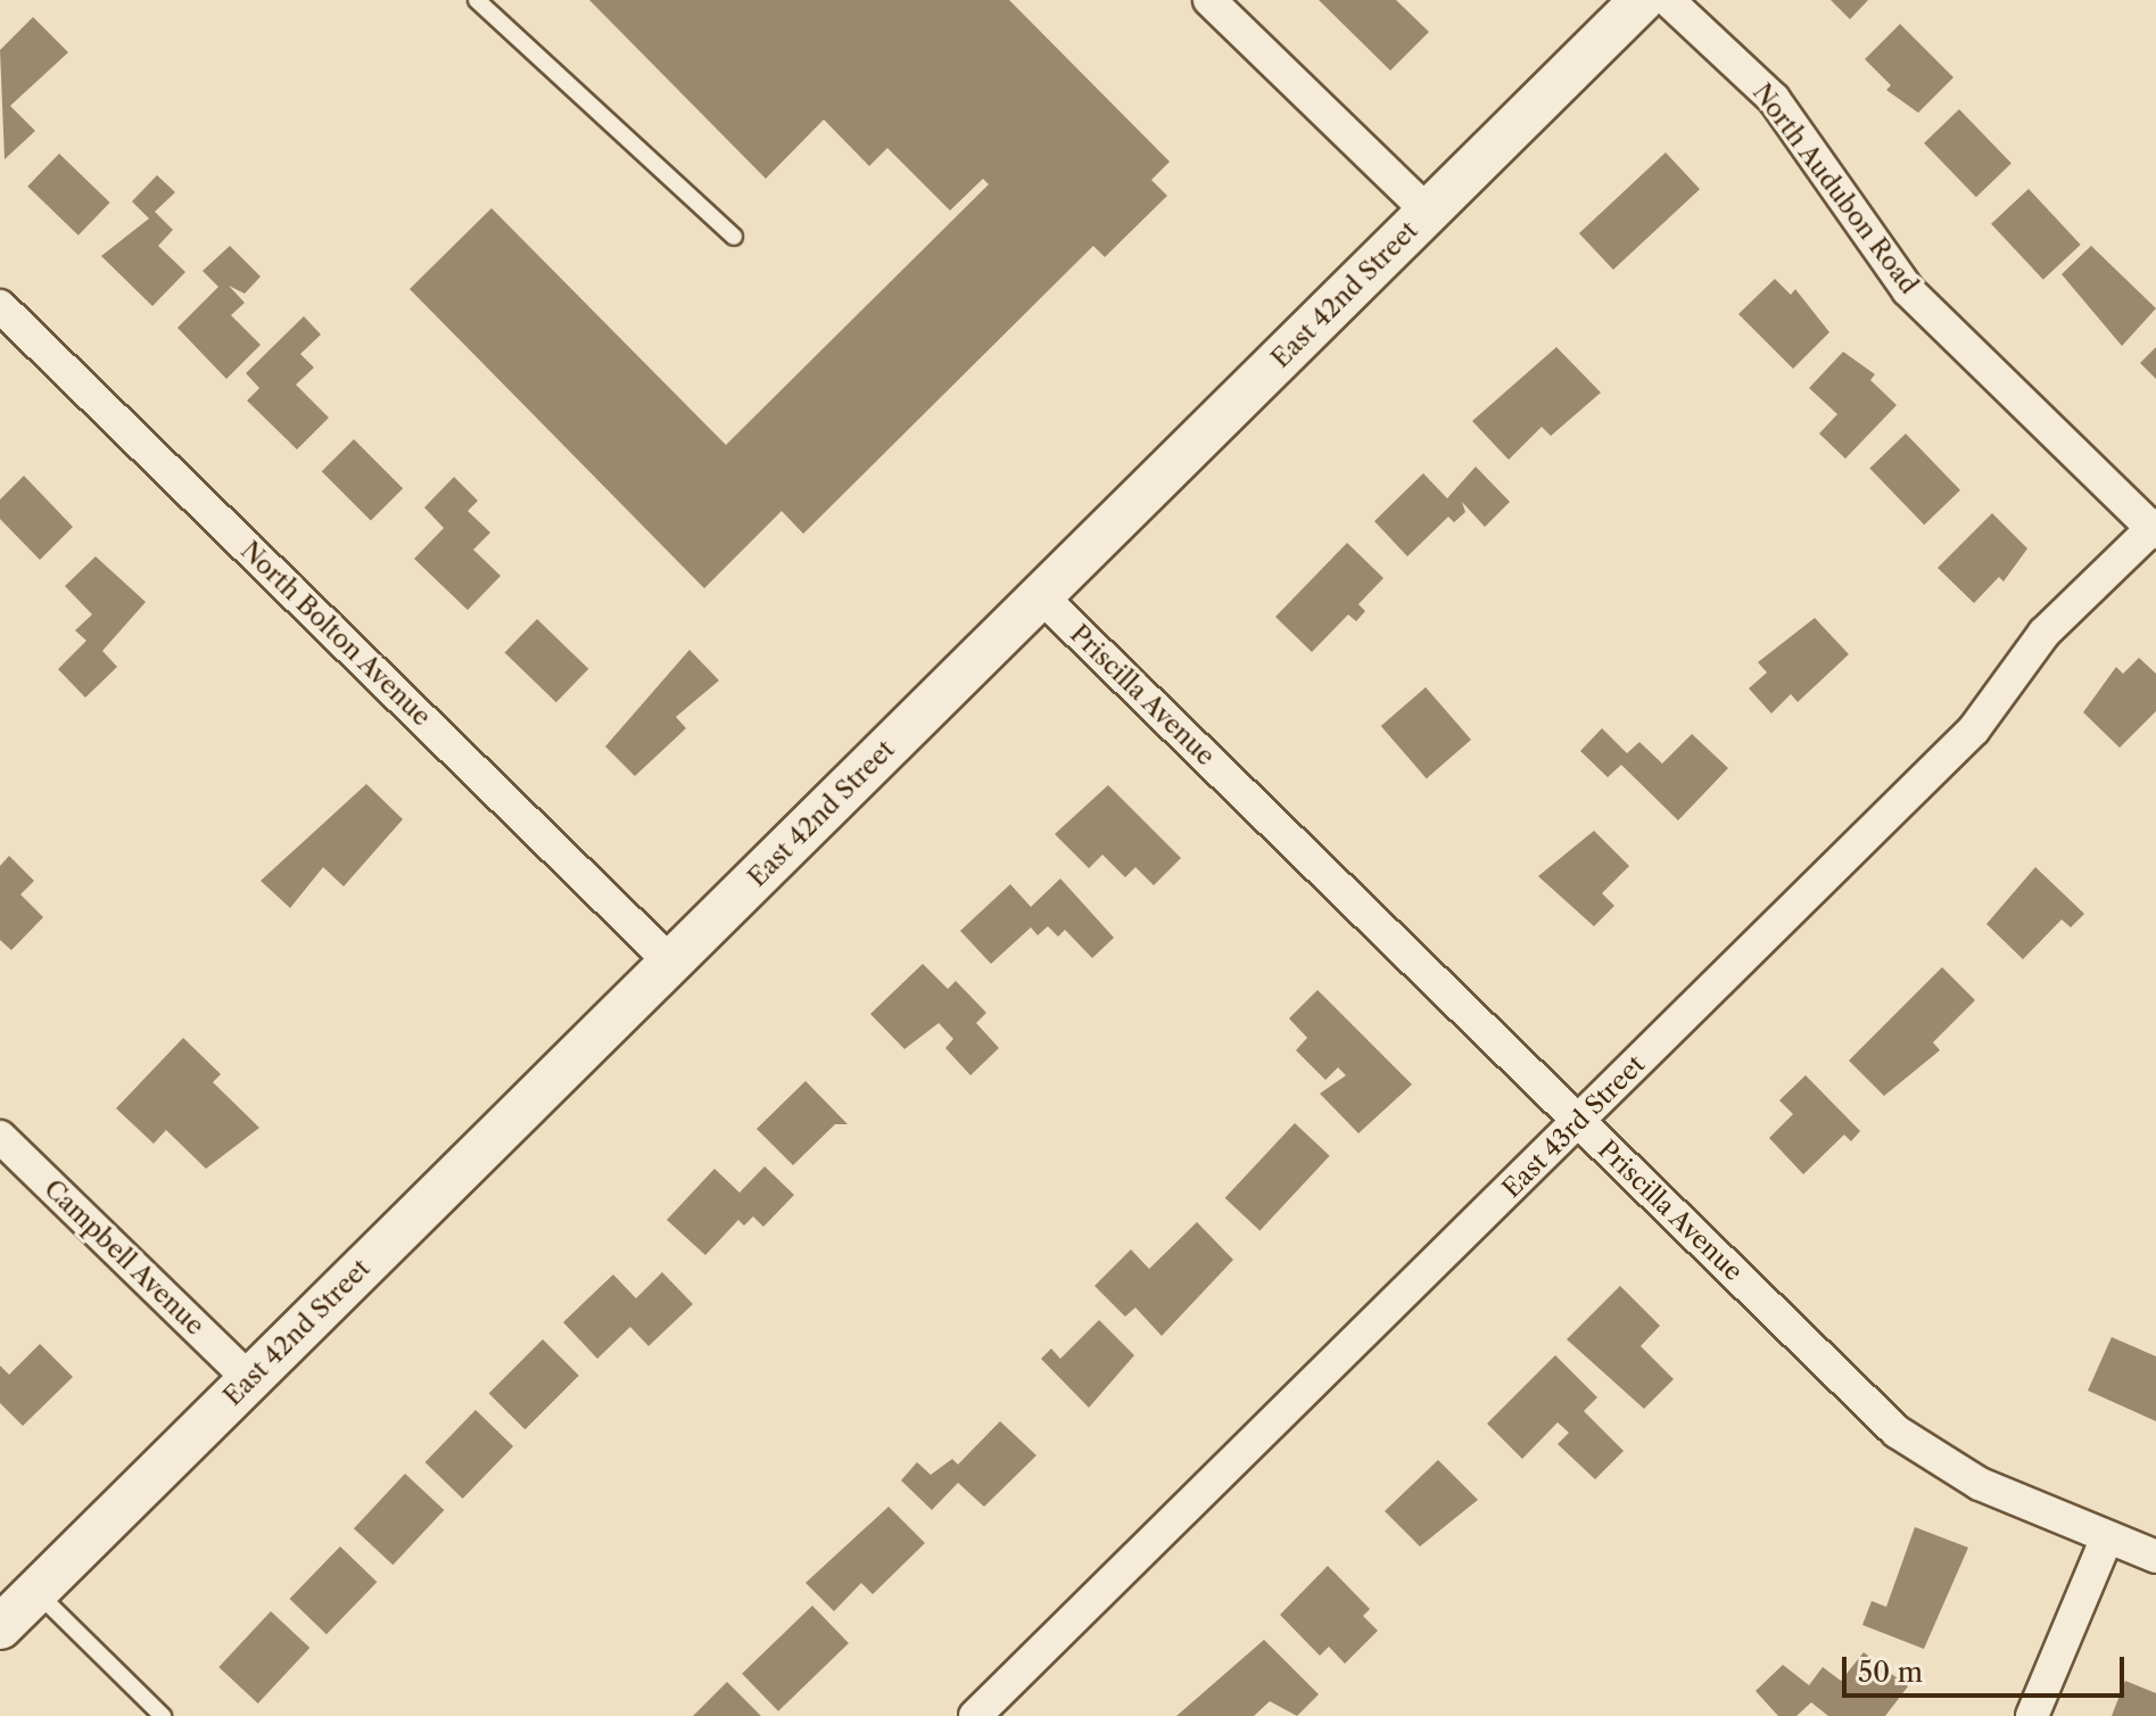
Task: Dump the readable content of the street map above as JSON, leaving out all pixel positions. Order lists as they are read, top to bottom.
{
  "streets": {
    "street": [
      "North Audubon Road",
      "East 42nd Street",
      "North Bolton Avenue",
      "Priscilla Avenue",
      "East 43rd Street",
      "Campbell Avenue"
    ]
  },
  "crossings": [
    ["North Audubon Road", "East 43rd Street"],
    ["East 42nd Street", "North Bolton Avenue"],
    ["East 42nd Street", "Priscilla Avenue"],
    ["East 42nd Street", "Campbell Avenue"],
    ["Priscilla Avenue", "East 43rd Street"]
  ],
  "scale_bar": "50 m"
}
